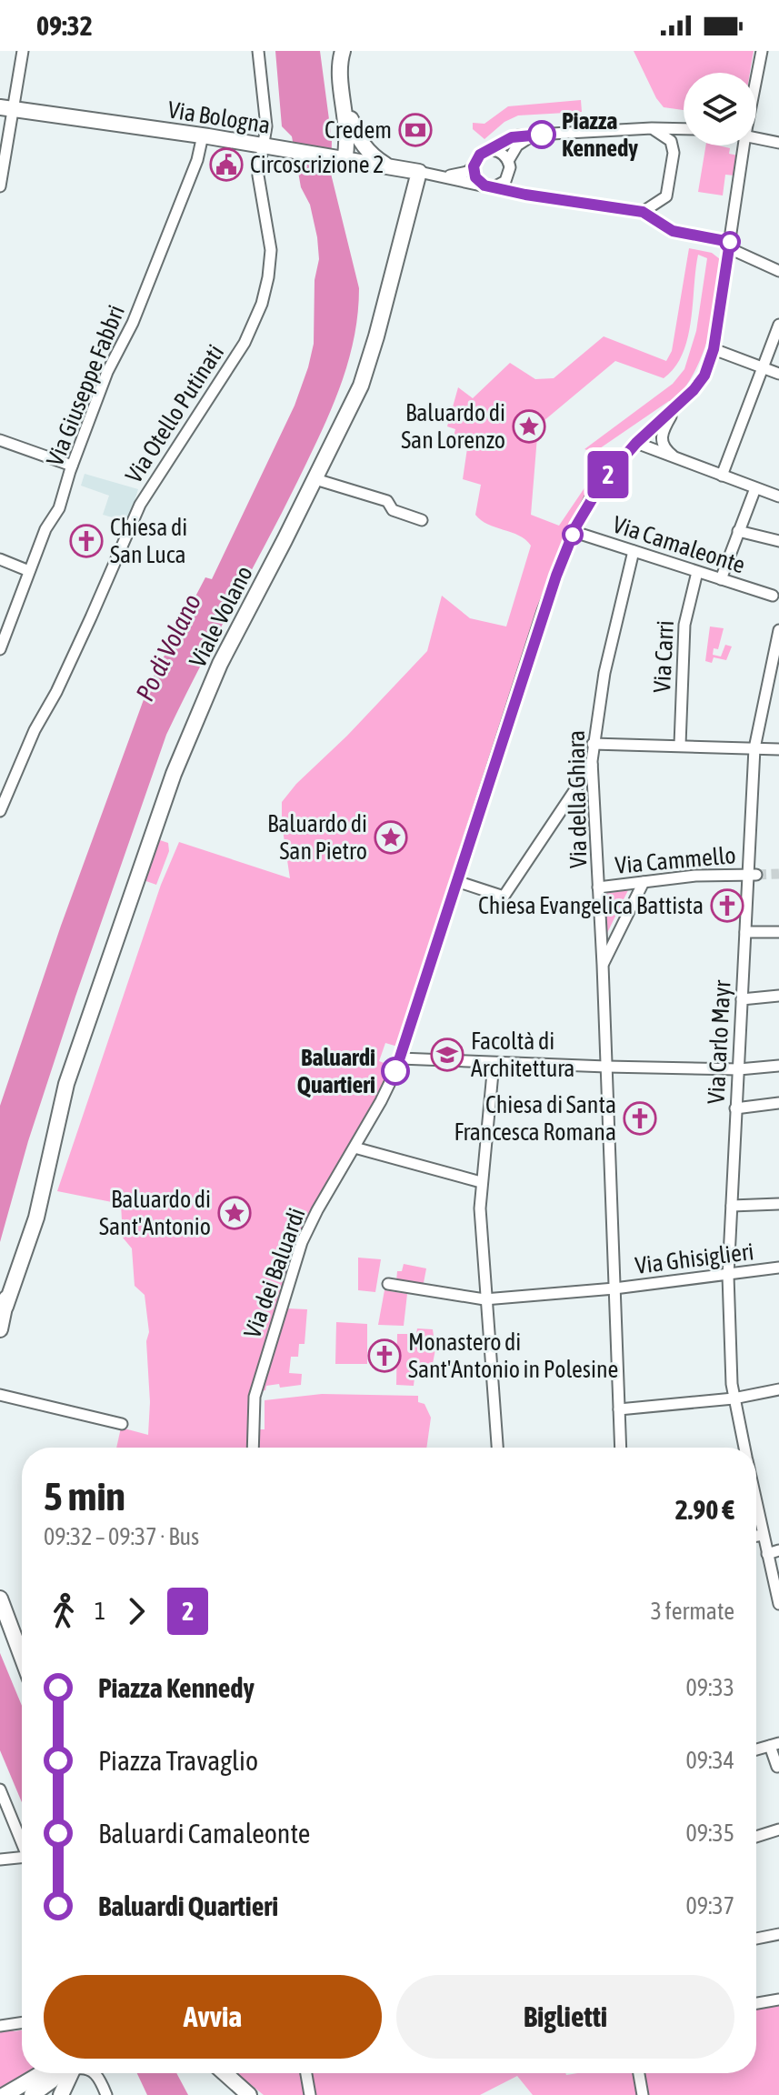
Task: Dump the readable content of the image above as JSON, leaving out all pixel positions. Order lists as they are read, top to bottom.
{
  "streets": {
    "main road": ["Via Bologna", "Viale Volano"],
    "street": [
      "Via Giuseppe Fabbri",
      "Via Otello Putinati",
      "Via Camaleonte",
      "Via Carri",
      "Via della Ghiara",
      "Via Cammello",
      "Via Carlo Mayr",
      "Via Ghisiglieri",
      "Via dei Baluardi"
    ]
  },
  "crossings": [
    ["Via Bologna", "Via Giuseppe Fabbri"],
    ["Via Bologna", "Via Otello Putinati"],
    ["Via Bologna", "Viale Volano"],
    ["Via Bologna", "Via dei Baluardi"],
    ["Via Camaleonte", "Via Carri"],
    ["Via Camaleonte", "Via della Ghiara"],
    ["Via Camaleonte", "Via dei Baluardi"],
    ["Via della Ghiara", "Via Cammello"],
    ["Via della Ghiara", "Via Ghisiglieri"],
    ["Via Cammello", "Via Carlo Mayr"],
    ["Via Carlo Mayr", "Via Ghisiglieri"]
  ],
  "water": ["Po di Volano"],
  "places": {
    "bank": ["Credem"],
    "other": ["Piazza Kennedy", "Baluardi Quartieri"],
    "public building": ["Circoscrizione 2"],
    "place": ["Baluardo di San Lorenzo", "Baluardo di San Pietro", "Baluardo di Sant'Antonio"],
    "church": [
      "Chiesa di San Luca",
      "Chiesa Evangelica Battista",
      "Chiesa di Santa Francesca Romana",
      "Monastero di Sant'Antonio in Polesine"
    ],
    "school or university": ["Facoltà di Architettura"]
  },
  "lines": ["bus line 2"],
  "page": {
    "status": "09:32",
    "on_map": "2",
    "heading": ["5 min", "09:32 – 09:37 · Bus", "2.90 €"],
    "legs": ["1", "2", "3 fermate"],
    "list": [
      {
        "name": "Piazza Kennedy",
        "value": "09:33"
      },
      {
        "name": "Piazza Travaglio",
        "value": "09:34"
      },
      {
        "name": "Baluardi Camaleonte",
        "value": "09:35"
      },
      {
        "name": "Baluardi Quartieri",
        "value": "09:37"
      }
    ],
    "buttons": ["Avvia", "Biglietti"]
  }
}
